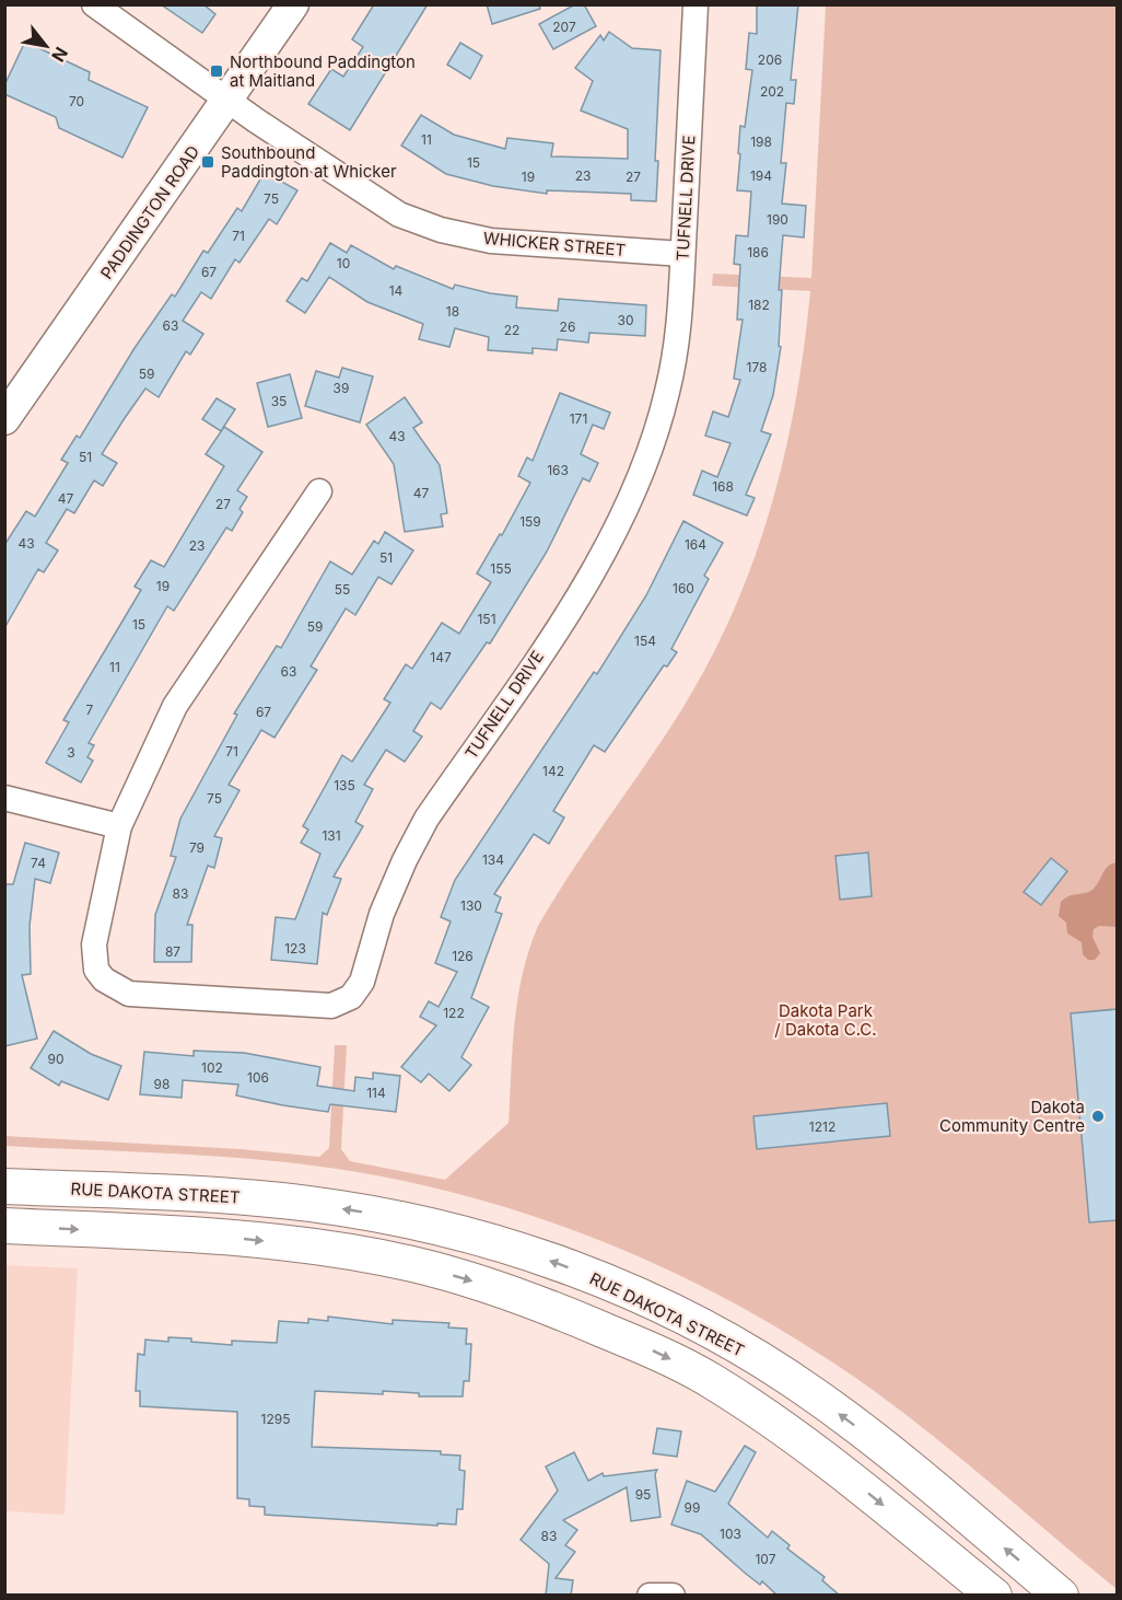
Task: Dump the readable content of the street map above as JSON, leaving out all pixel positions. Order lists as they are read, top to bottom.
{
  "streets": {
    "main road": ["RUE DAKOTA STREET"],
    "street": ["TUFNELL DRIVE", "PADDINGTON ROAD", "WHICKER STREET"]
  },
  "crossings": [
    ["TUFNELL DRIVE", "WHICKER STREET"],
    ["PADDINGTON ROAD", "WHICKER STREET"]
  ],
  "parks": ["Dakota Park / Dakota C.C."],
  "places": {
    "transit": ["Northbound Paddington at Maitland", "Southbound Paddington at Whicker"],
    "other": ["Dakota Community Centre"]
  },
  "house_numbers": [
    "207",
    "206",
    "202",
    "70",
    "11",
    "198",
    "15",
    "23",
    "194",
    "19",
    "27",
    "75",
    "190",
    "71",
    "186",
    "10",
    "67",
    "14",
    "182",
    "18",
    "30",
    "63",
    "26",
    "22",
    "178",
    "59",
    "39",
    "35",
    "171",
    "43",
    "51",
    "163",
    "168",
    "47",
    "47",
    "27",
    "159",
    "43",
    "164",
    "23",
    "51",
    "155",
    "19",
    "160",
    "55",
    "151",
    "15",
    "59",
    "154",
    "147",
    "11",
    "63",
    "7",
    "67",
    "71",
    "3",
    "142",
    "135",
    "75",
    "131",
    "79",
    "134",
    "74",
    "83",
    "130",
    "123",
    "87",
    "126",
    "122",
    "90",
    "102",
    "106",
    "98",
    "114",
    "1212",
    "1295",
    "95",
    "99",
    "103",
    "83",
    "107"
  ],
  "north": "bottom right"
}
